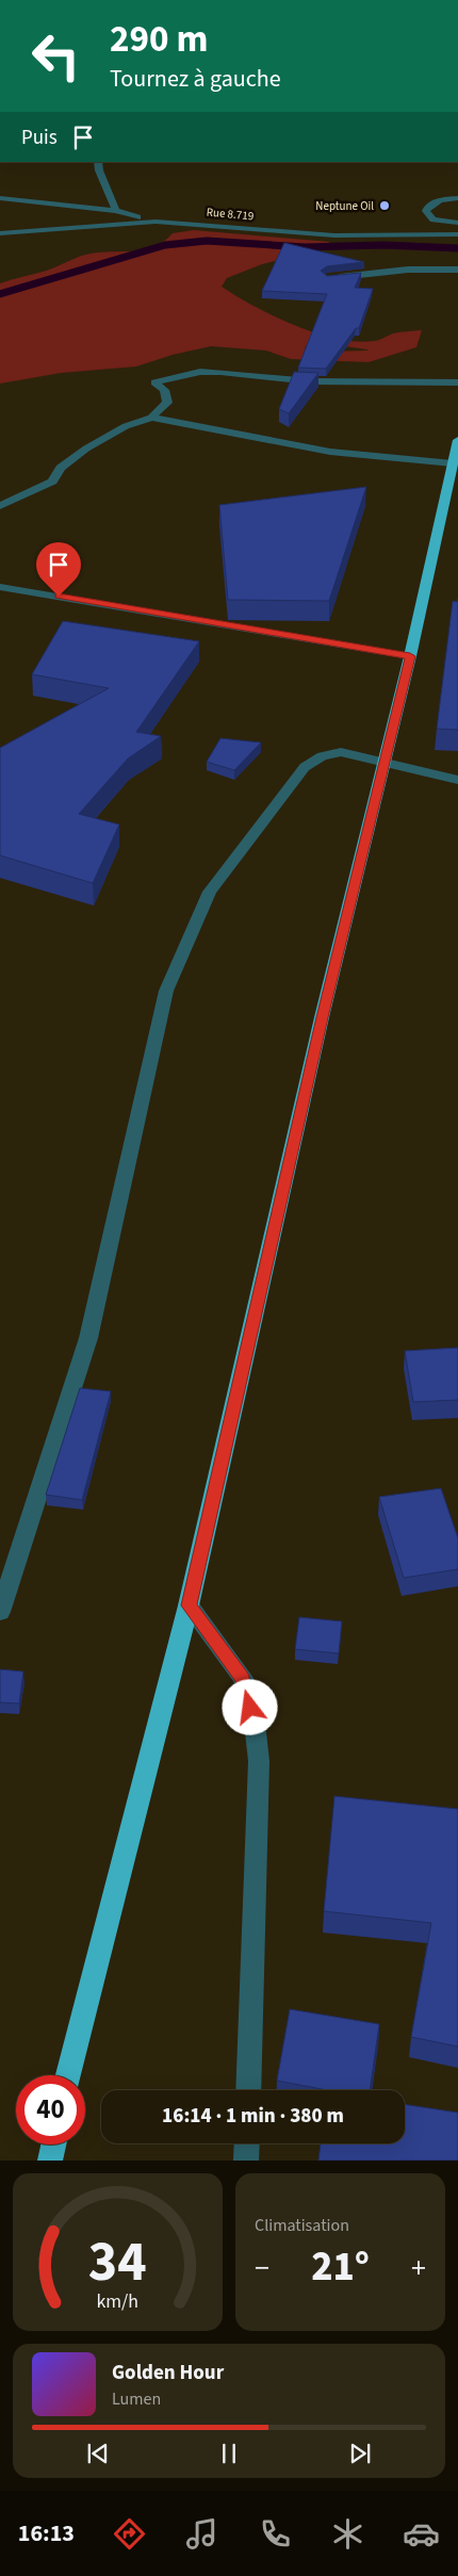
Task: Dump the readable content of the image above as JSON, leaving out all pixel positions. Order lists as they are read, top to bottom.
{
  "streets": {
    "street": ["Rue 8.719"]
  },
  "places": ["Neptune Oil"],
  "page": {
    "turn": ["290 m", "Tournez à gauche"],
    "then": "Puis",
    "limit": "40",
    "trip": "16:14 · 1 min · 380 m",
    "tile": "Climatisation",
    "heat": ["−", "21°", "+"],
    "song": ["Golden Hour", "Lumen"],
    "tabs": "16:13",
    "gauge": ["34", "km/h"]
  }
}
